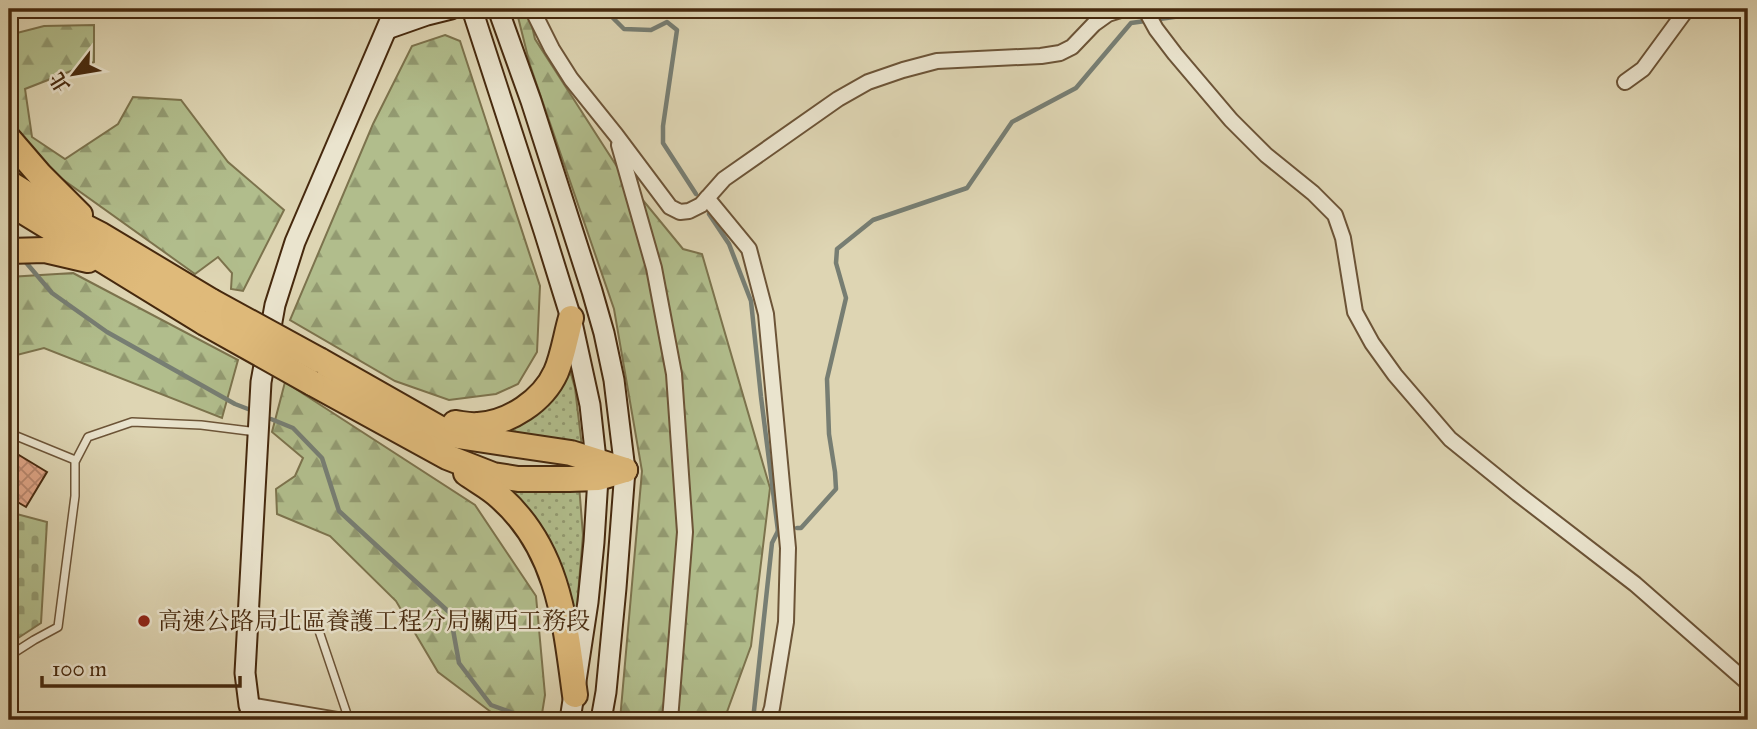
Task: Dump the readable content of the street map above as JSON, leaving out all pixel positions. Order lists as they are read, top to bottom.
{
  "places": ["高速公路局北區養護工程分局關西工務段"],
  "scale_bar": "100 m",
  "north": "bottom left"
}
